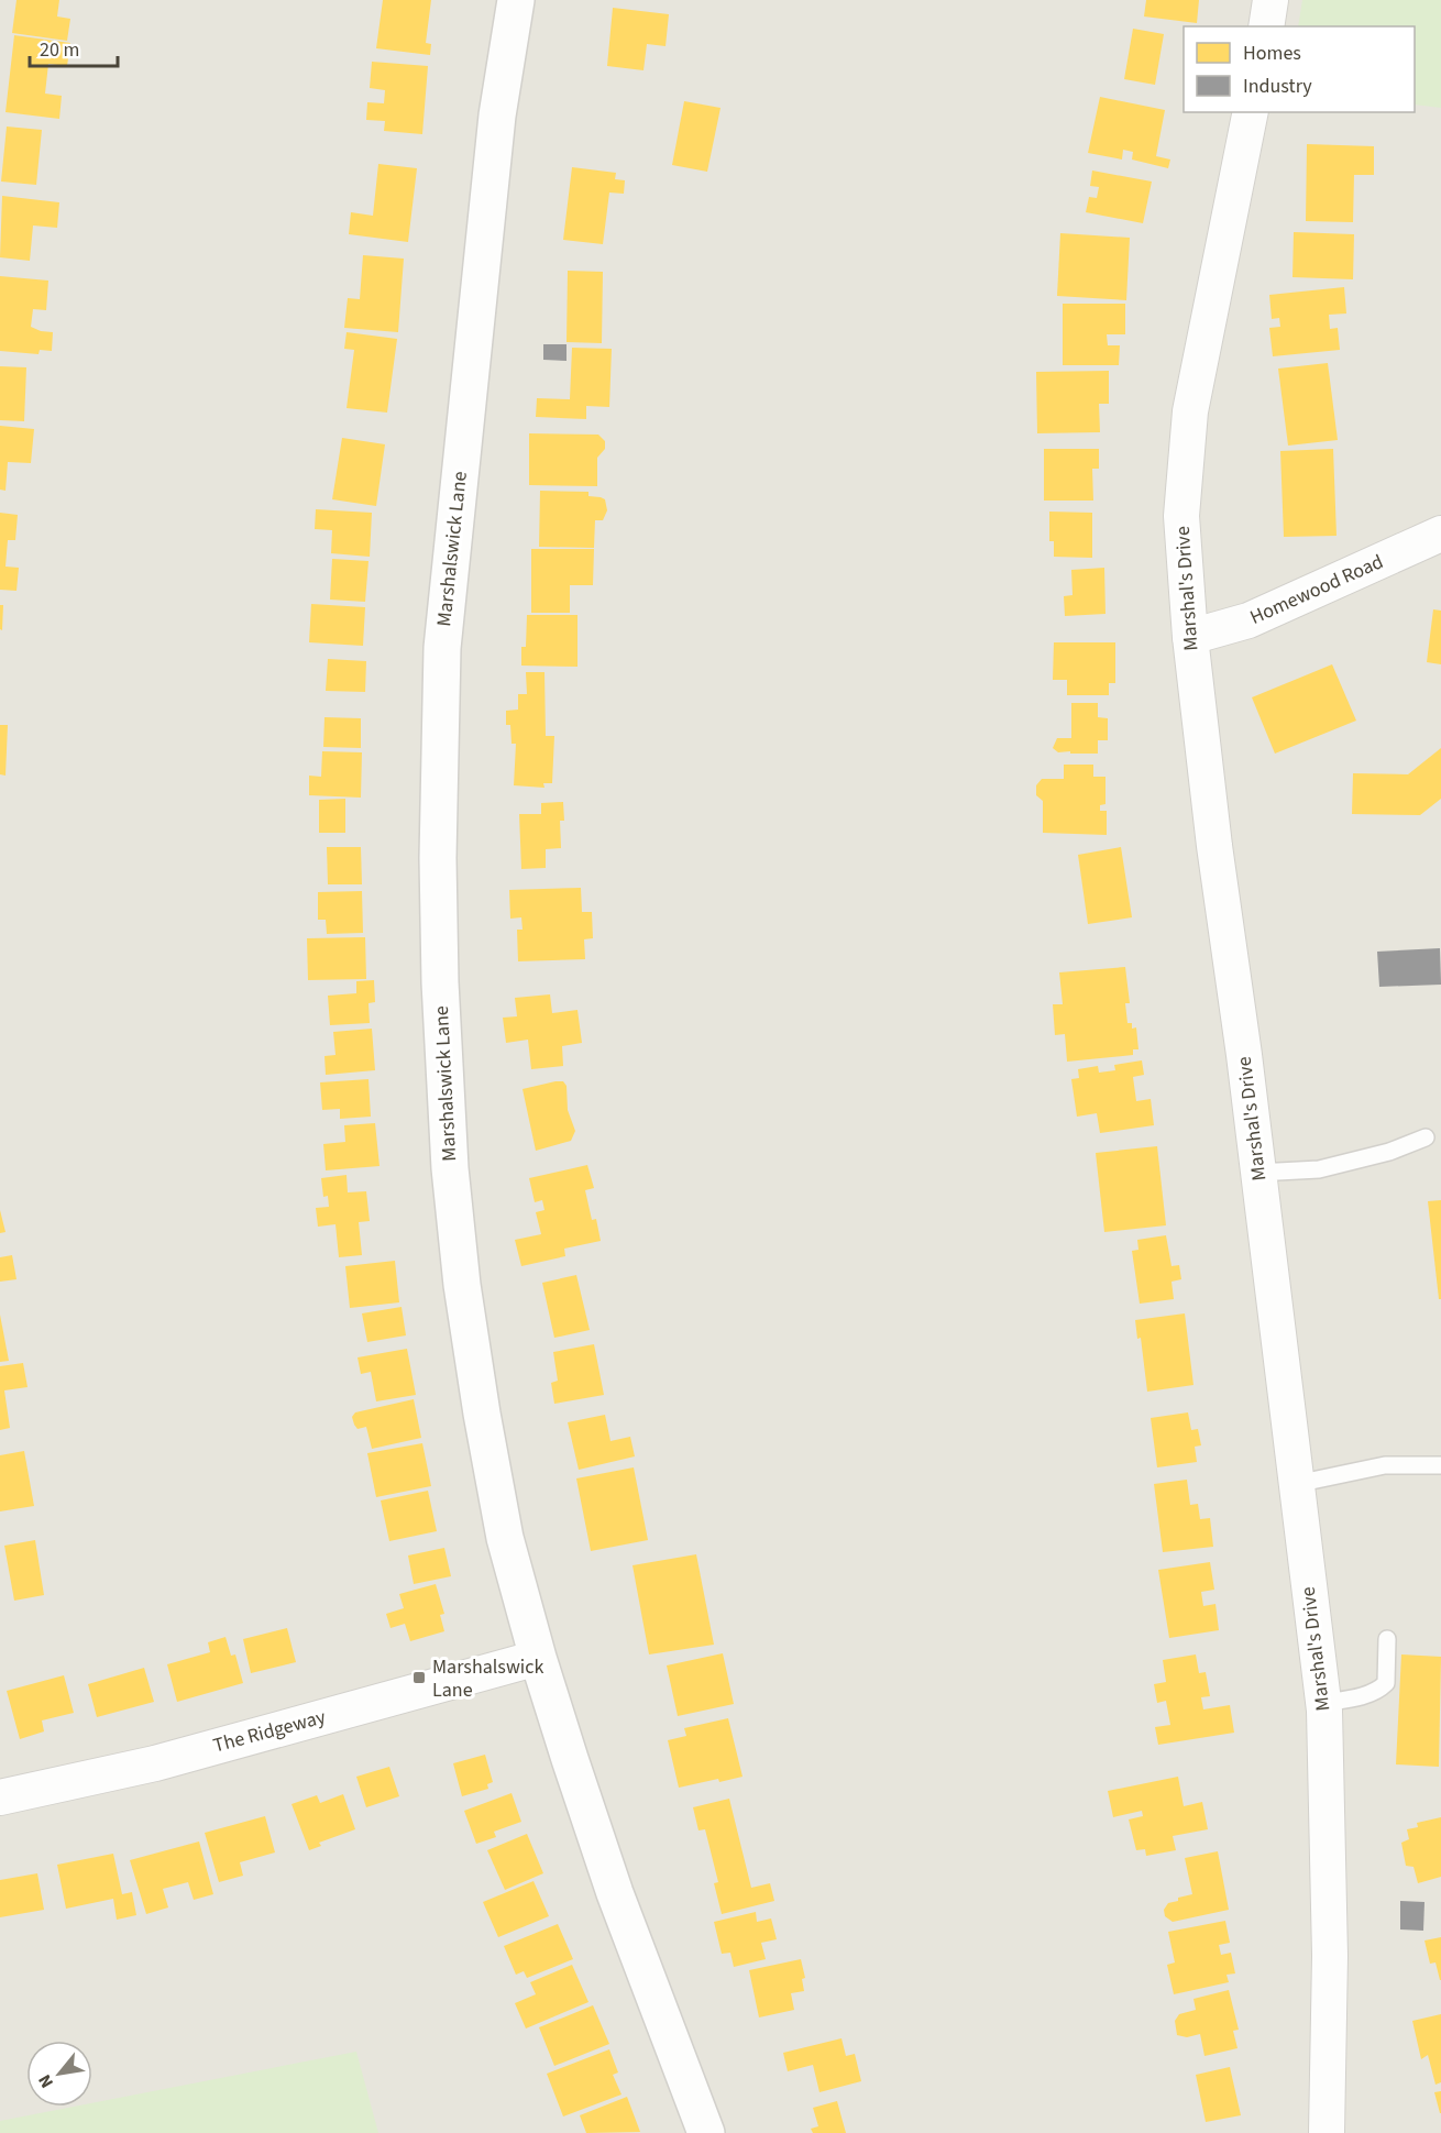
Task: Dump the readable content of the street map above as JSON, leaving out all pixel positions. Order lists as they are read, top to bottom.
{
  "streets": {
    "street": [
      "Marshalswick Lane",
      "Marshal's Drive",
      "Homewood Road",
      "The Ridgeway"
    ]
  },
  "crossings": [
    ["Marshalswick Lane", "The Ridgeway"],
    ["Marshal's Drive", "Homewood Road"]
  ],
  "places": {
    "transit": ["Marshalswick Lane"]
  },
  "legend": ["Homes", "Industry"],
  "scale_bar": "20 m",
  "north": "bottom left"
}
